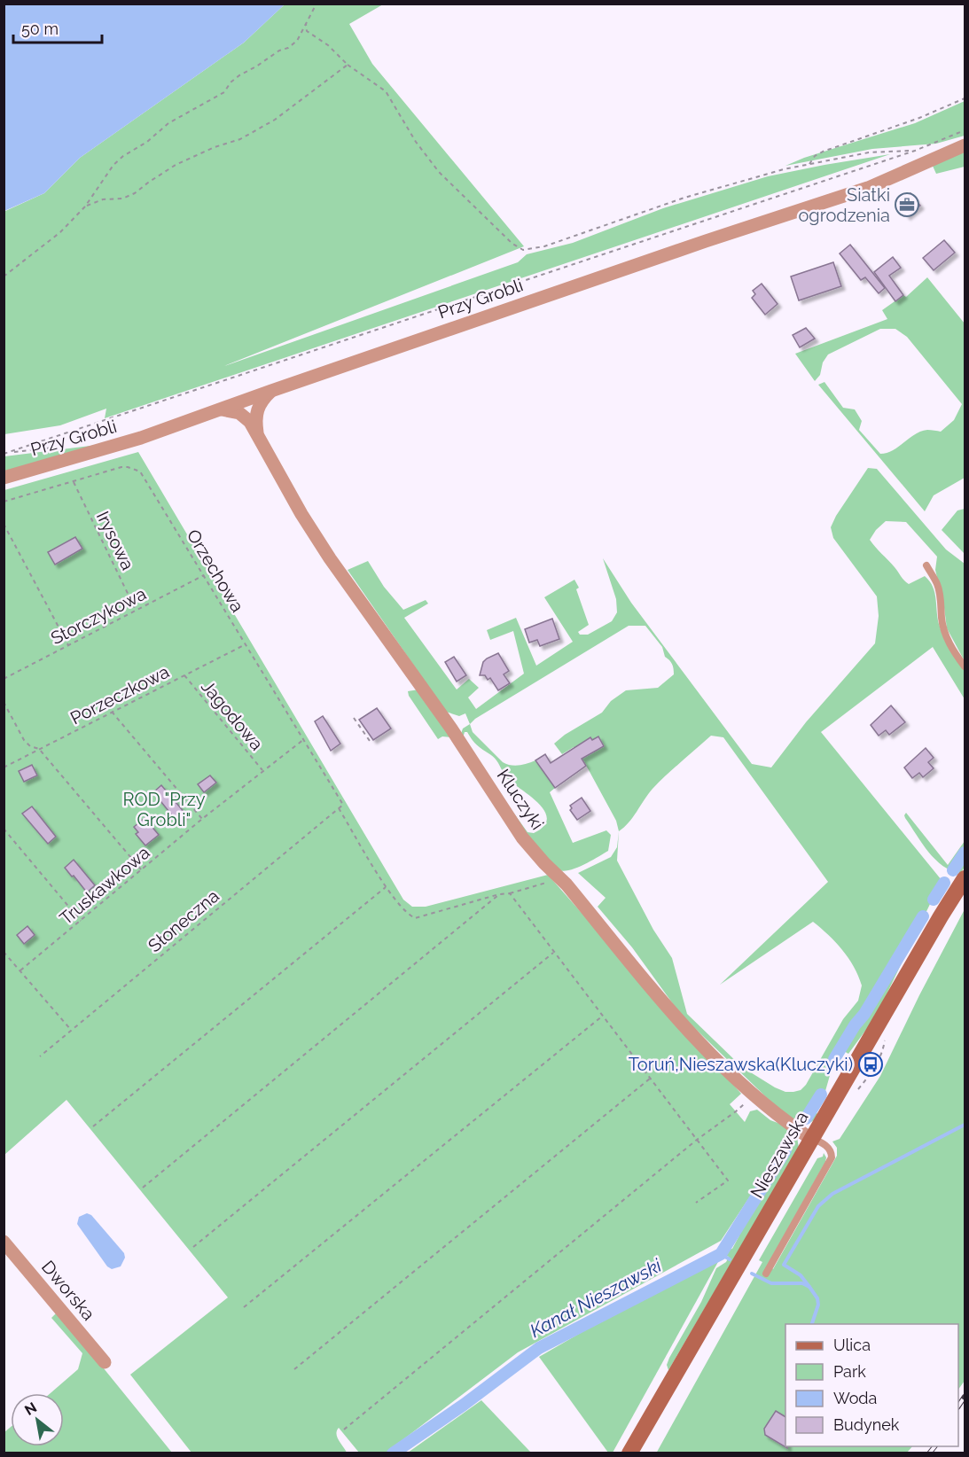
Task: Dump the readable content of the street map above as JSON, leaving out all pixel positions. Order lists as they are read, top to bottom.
{
  "streets": {
    "main road": ["Nieszawska"],
    "street": ["Przy Grobli", "Kluczyki", "Dworska"],
    "path": [
      "Irysowa",
      "Orzechowa",
      "Storczykowa",
      "Porzeczkowa",
      "Jagodowa",
      "Truskawkowa",
      "Słoneczna"
    ]
  },
  "crossings": [
    ["Przy Grobli", "Kluczyki"],
    ["Irysowa", "Orzechowa"],
    ["Irysowa", "Storczykowa"],
    ["Orzechowa", "Storczykowa"],
    ["Orzechowa", "Porzeczkowa"],
    ["Orzechowa", "Truskawkowa"],
    ["Orzechowa", "Słoneczna"],
    ["Porzeczkowa", "Jagodowa"],
    ["Jagodowa", "Truskawkowa"],
    ["Kluczyki", "Nieszawska"]
  ],
  "water": ["Kanał Nieszawski"],
  "parks": ["ROD \"Przy Grobli\""],
  "places": {
    "office": ["Siatki ogrodzenia"],
    "bus stop": ["Toruń,Nieszawska(Kluczyki)"]
  },
  "legend": [
    "Ulica",
    "Park",
    "Woda",
    "Budynek"
  ],
  "scale_bar": "50 m",
  "north": "top left"
}
